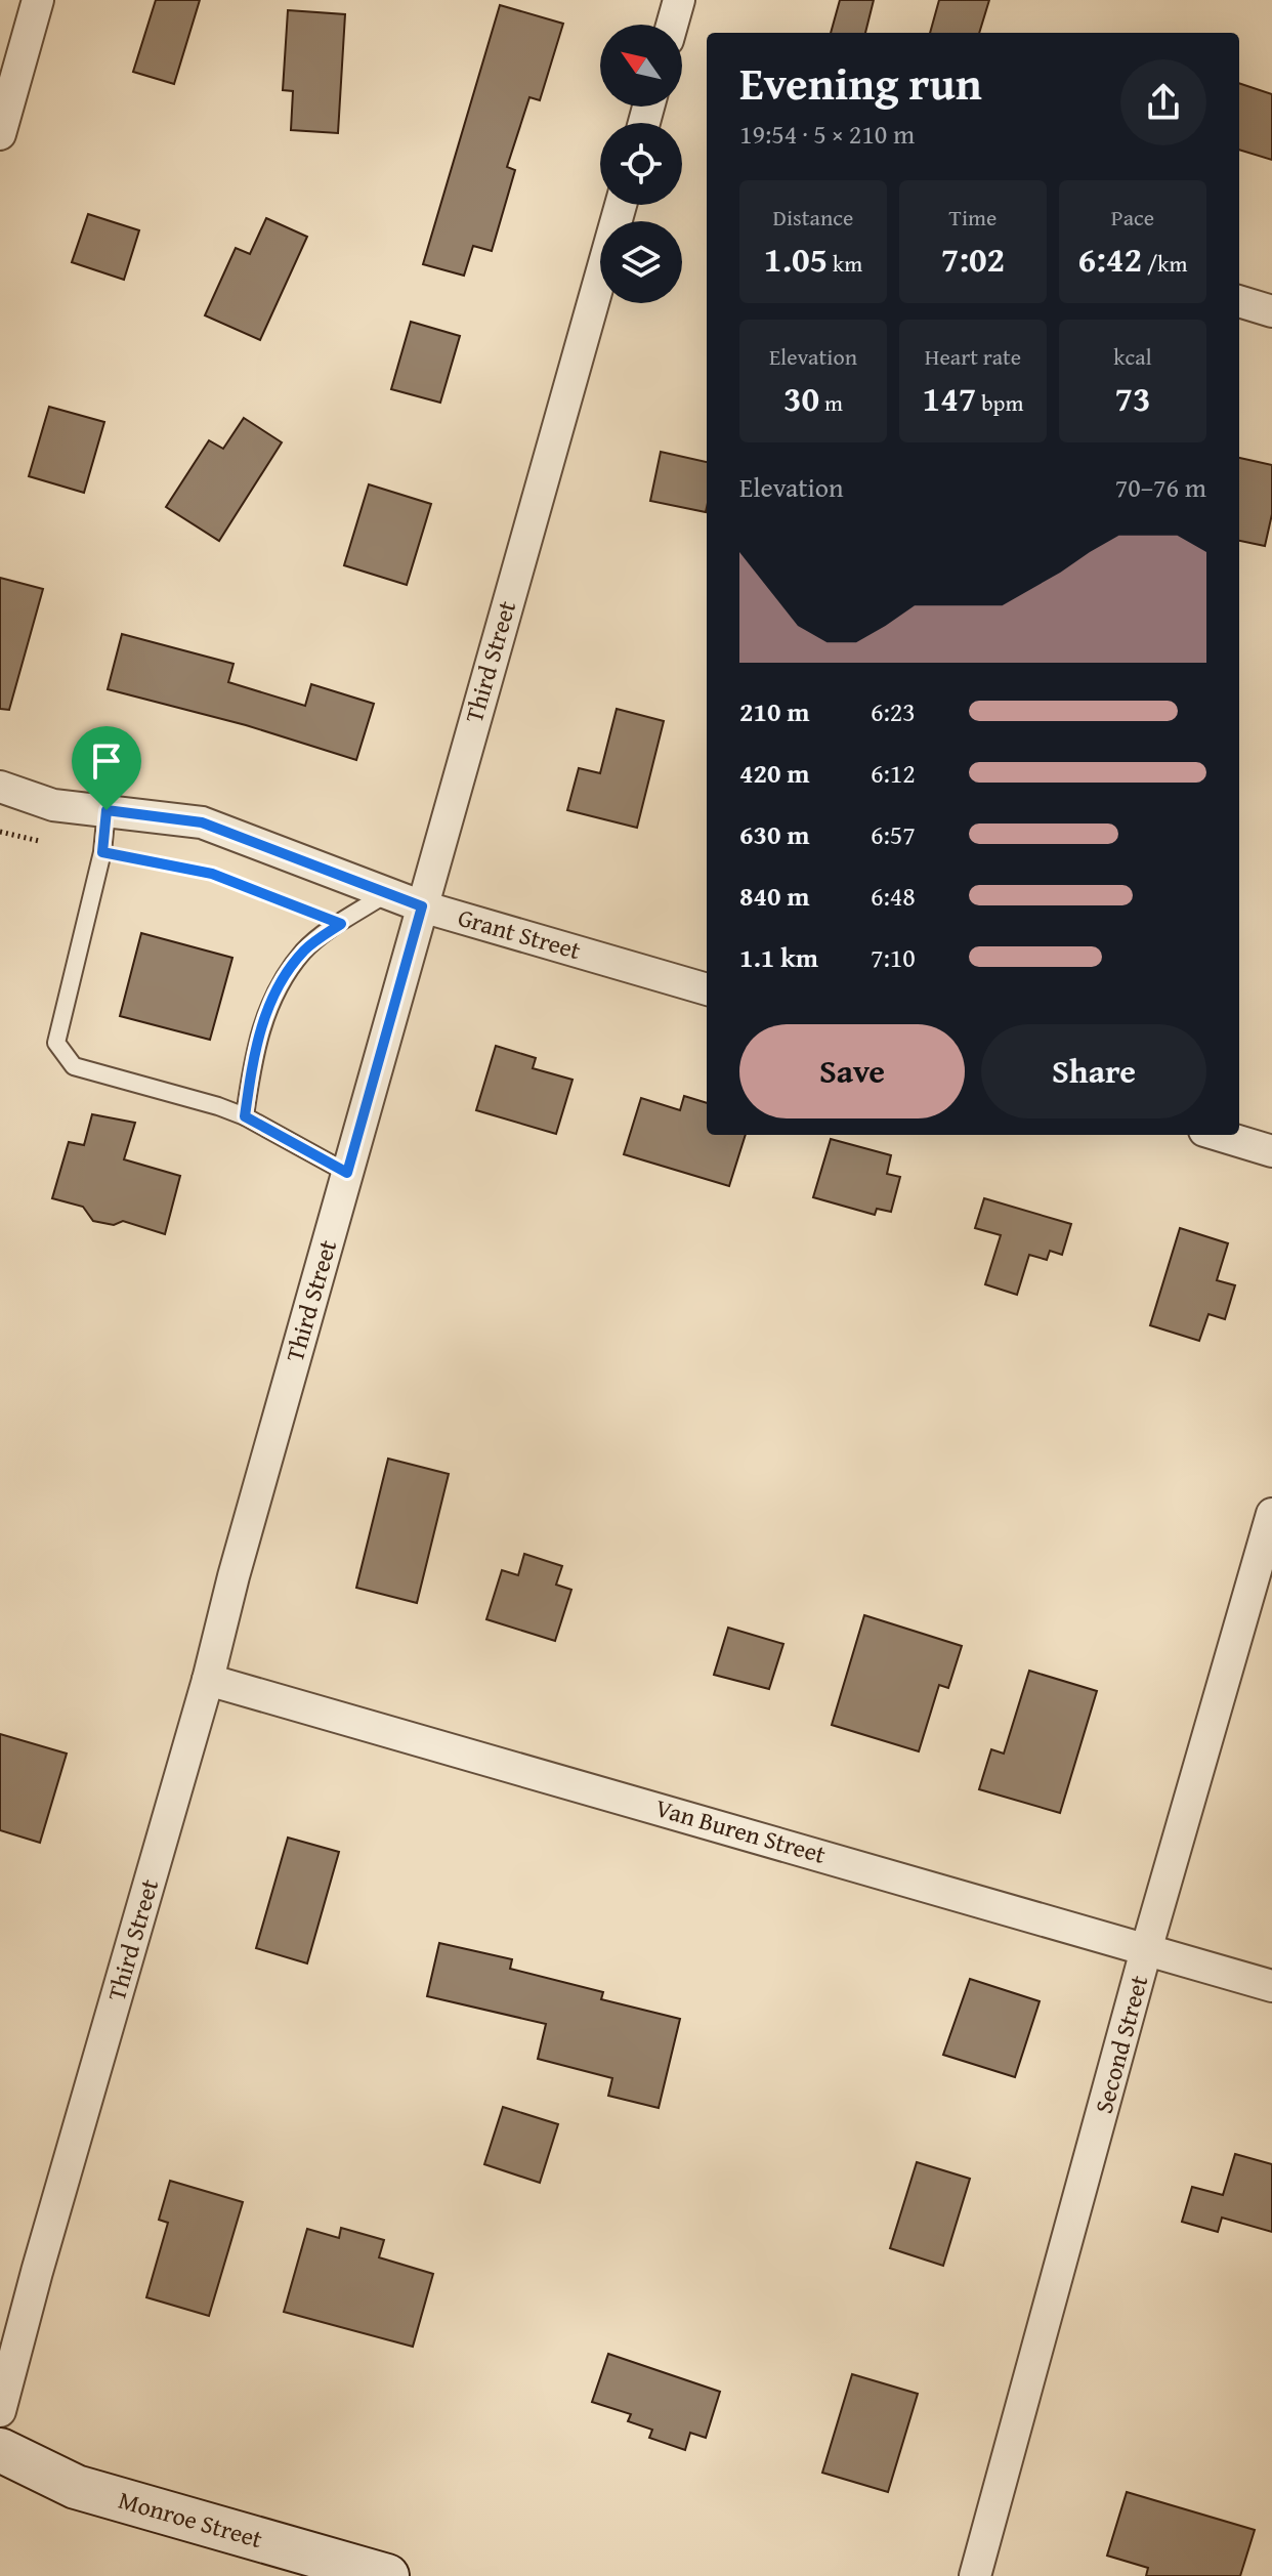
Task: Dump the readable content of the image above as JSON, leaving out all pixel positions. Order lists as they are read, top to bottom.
{
  "streets": {
    "street": [
      "Third Street",
      "Grant Street",
      "Van Buren Street",
      "Second Street",
      "Monroe Street"
    ]
  },
  "crossings": [
    ["Third Street", "Grant Street"],
    ["Third Street", "Van Buren Street"],
    ["Van Buren Street", "Second Street"]
  ],
  "north": "top left",
  "page": {
    "heading": ["Evening run", "19:54 · 5 × 210 m"],
    "stats": [
      ["Distance", "1.05 km"],
      ["Time", "7:02"],
      ["Pace", "6:42 /km"],
      ["Elevation", "30 m"],
      ["Heart rate", "147 bpm"],
      ["kcal", "73"]
    ],
    "chart": ["Elevation", "70–76 m"],
    "list": [
      {
        "name": "210 m",
        "note": "6:23"
      },
      {
        "name": "420 m",
        "note": "6:12"
      },
      {
        "name": "630 m",
        "note": "6:57"
      },
      {
        "name": "840 m",
        "note": "6:48"
      },
      {
        "name": "1.1 km",
        "note": "7:10"
      }
    ],
    "buttons": ["Save", "Share"]
  }
}
